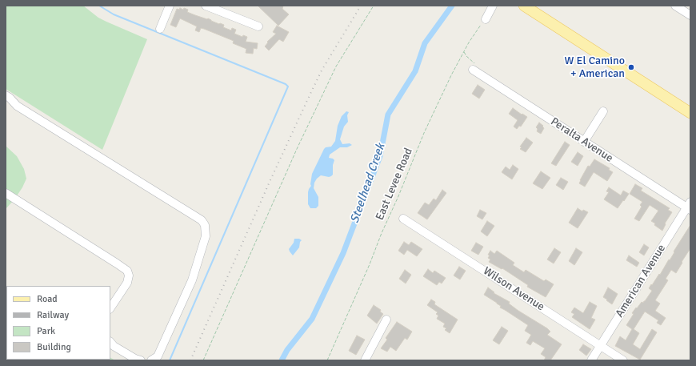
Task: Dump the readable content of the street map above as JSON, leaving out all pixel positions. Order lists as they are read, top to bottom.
{
  "streets": {
    "street": ["Peralta Avenue", "American Avenue", "Wilson Avenue"],
    "path": ["East Levee Road"]
  },
  "crossings": [
    ["Peralta Avenue", "American Avenue"],
    ["American Avenue", "Wilson Avenue"]
  ],
  "water": ["Steelhead Creek"],
  "places": ["W El Camino + American"],
  "legend": [
    "Road",
    "Railway",
    "Park",
    "Building"
  ]
}
